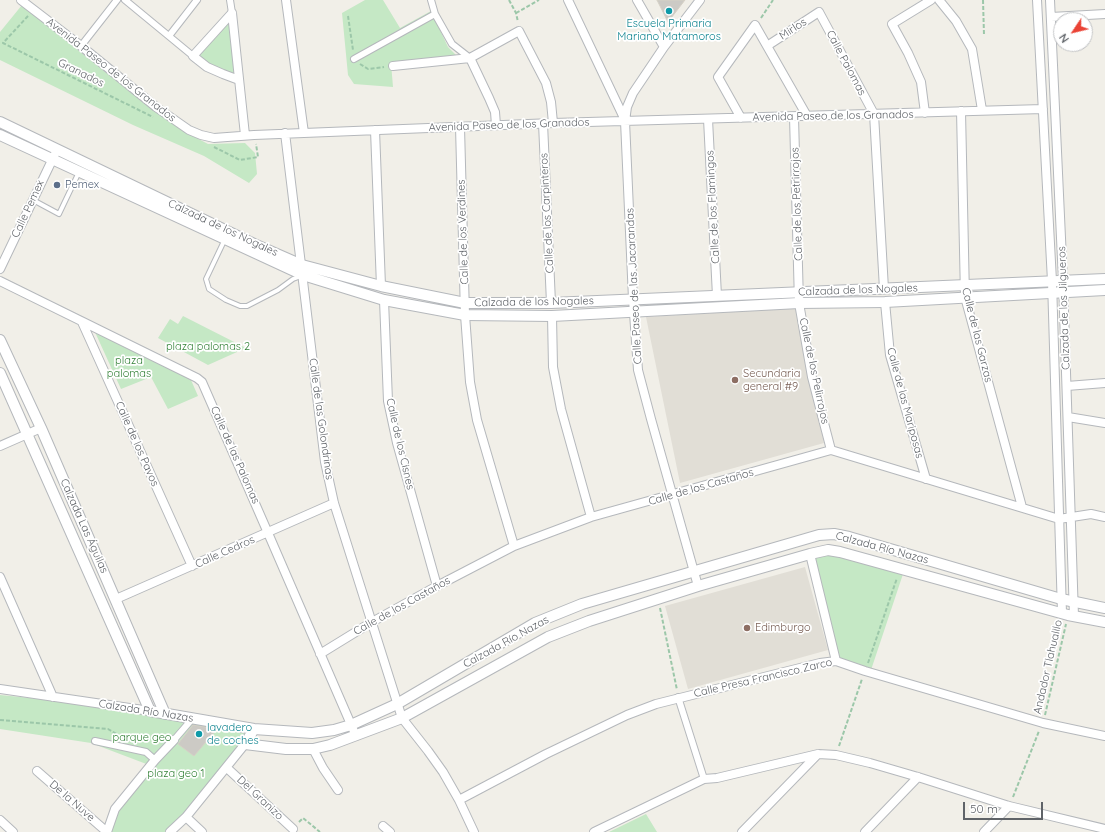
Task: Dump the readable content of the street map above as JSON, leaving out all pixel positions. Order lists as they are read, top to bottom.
{
  "streets": {
    "street": [
      "Mirlos",
      "Calle Palomas",
      "Avenida Paseo de los Granados",
      "Calle de los Petrirrojos",
      "Calle de los Flamingos",
      "Calle Pemex",
      "Calle de los Carpinteros",
      "Calzada de los Nogales",
      "Calle de los Verdines",
      "Calle Paseo de las Jacarandas",
      "Calzada de los Jilgueros",
      "Calle de las Garzas",
      "Calle de los Pelirrojos",
      "Calle de las Mariposas",
      "Calle de las Golondrinas",
      "Calle de los Pavos",
      "Calle de los Cisnes",
      "Calle de las Palomas",
      "Calle de los Castaños",
      "Calzada Las Águilas",
      "Calzada Río Nazas",
      "Calle Cedros",
      "Calle Presa Francisco Zarco",
      "Del Granizo",
      "De la Nuve"
    ],
    "path": ["Granados", "Andador Tlahualilo"]
  },
  "crossings": [
    ["Mirlos", "Calle Palomas"],
    ["Calle Palomas", "Avenida Paseo de los Granados"],
    ["Avenida Paseo de los Granados", "Granados"],
    ["Avenida Paseo de los Granados", "Calle de los Petrirrojos"],
    ["Avenida Paseo de los Granados", "Calle de los Flamingos"],
    ["Avenida Paseo de los Granados", "Calle de los Carpinteros"],
    ["Avenida Paseo de los Granados", "Calle de los Verdines"],
    ["Avenida Paseo de los Granados", "Calle Paseo de las Jacarandas"],
    ["Avenida Paseo de los Granados", "Calzada de los Jilgueros"],
    ["Avenida Paseo de los Granados", "Calle de las Garzas"],
    ["Avenida Paseo de los Granados", "Calle de las Golondrinas"],
    ["Calle de los Petrirrojos", "Calzada de los Nogales"],
    ["Calle de los Petrirrojos", "Calle de los Pelirrojos"],
    ["Calle de los Flamingos", "Calzada de los Nogales"],
    ["Calle Pemex", "Calzada de los Nogales"],
    ["Calle de los Carpinteros", "Calzada de los Nogales"],
    ["Calzada de los Nogales", "Calle de los Verdines"],
    ["Calzada de los Nogales", "Calle Paseo de las Jacarandas"],
    ["Calzada de los Nogales", "Calzada de los Jilgueros"],
    ["Calzada de los Nogales", "Calle de las Garzas"],
    ["Calzada de los Nogales", "Calle de los Pelirrojos"],
    ["Calzada de los Nogales", "Calle de las Mariposas"],
    ["Calzada de los Nogales", "Calle de las Golondrinas"],
    ["Calzada de los Nogales", "Calle de los Cisnes"],
    ["Calle de los Verdines", "Calle de los Castaños"],
    ["Calle Paseo de las Jacarandas", "Calle de los Castaños"],
    ["Calle Paseo de las Jacarandas", "Calzada Río Nazas"],
    ["Calzada de los Jilgueros", "Calzada Río Nazas"],
    ["Calzada de los Jilgueros", "Andador Tlahualilo"],
    ["Calle de los Pelirrojos", "Calle de los Castaños"],
    ["Calle de las Golondrinas", "Calle de los Castaños"],
    ["Calle de las Golondrinas", "Calzada Río Nazas"],
    ["Calle de las Golondrinas", "Calle Cedros"],
    ["Calle de las Golondrinas", "Calle Presa Francisco Zarco"],
    ["Calle de los Pavos", "Calle de las Palomas"],
    ["Calle de los Pavos", "Calle Cedros"],
    ["Calle de los Cisnes", "Calle de los Castaños"],
    ["Calle de las Palomas", "Calle de los Castaños"],
    ["Calle de las Palomas", "Calzada Río Nazas"],
    ["Calle de las Palomas", "Calle Cedros"],
    ["Calzada Las Águilas", "Calzada Río Nazas"],
    ["Calzada Las Águilas", "Calle Cedros"],
    ["Calzada Río Nazas", "Andador Tlahualilo"],
    ["Andador Tlahualilo", "Calle Presa Francisco Zarco"]
  ],
  "parks": [
    "plaza palomas 2",
    "plaza palomas",
    "parque geo",
    "plaza geo 1"
  ],
  "places": [
    "Escuela Primaria Mariano Matamoros",
    "Pemex",
    "Secundaria general #9",
    "Edimburgo",
    "lavadero de coches"
  ],
  "scale_bar": "50 m",
  "north": "bottom left"
}
